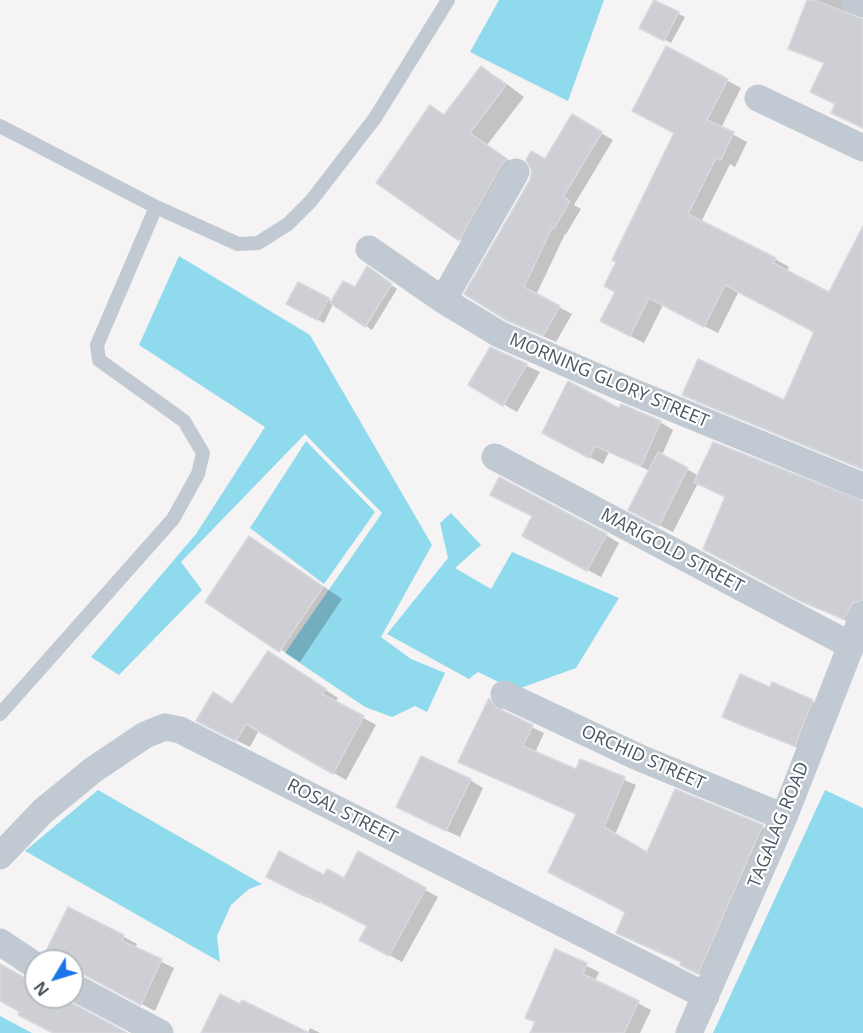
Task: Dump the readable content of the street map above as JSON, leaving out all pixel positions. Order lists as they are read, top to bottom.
{
  "streets": {
    "street": [
      "MORNING GLORY STREET",
      "MARIGOLD STREET",
      "ORCHID STREET",
      "ROSAL STREET",
      "TAGALAG ROAD"
    ]
  },
  "crossings": [
    ["MARIGOLD STREET", "TAGALAG ROAD"],
    ["ORCHID STREET", "TAGALAG ROAD"],
    ["ROSAL STREET", "TAGALAG ROAD"]
  ],
  "north": "bottom left"
}
